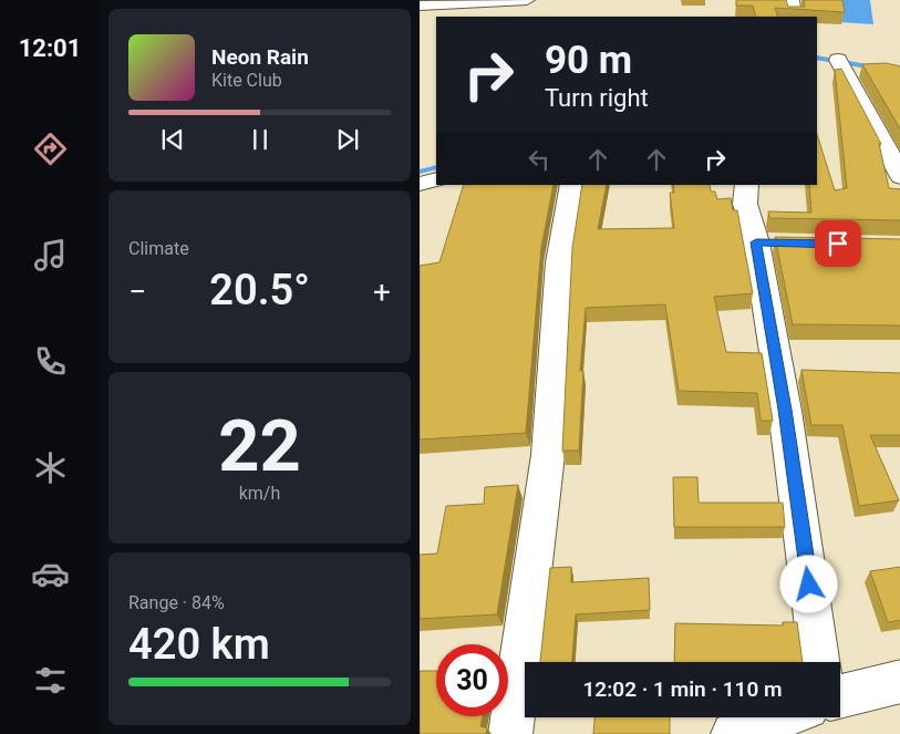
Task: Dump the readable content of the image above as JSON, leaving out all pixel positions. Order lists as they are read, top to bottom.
{
  "page": {
    "tabs": "12:01",
    "turn": ["90 m", "Turn right"],
    "song": ["Neon Rain", "Kite Club"],
    "tile": [
      "Climate",
      ["22", "km/h"],
      ["Range · 84%", "420 km"]
    ],
    "heat": ["−", "20.5°", "+"],
    "limit": "30",
    "trip": "12:02 · 1 min · 110 m"
  }
}
